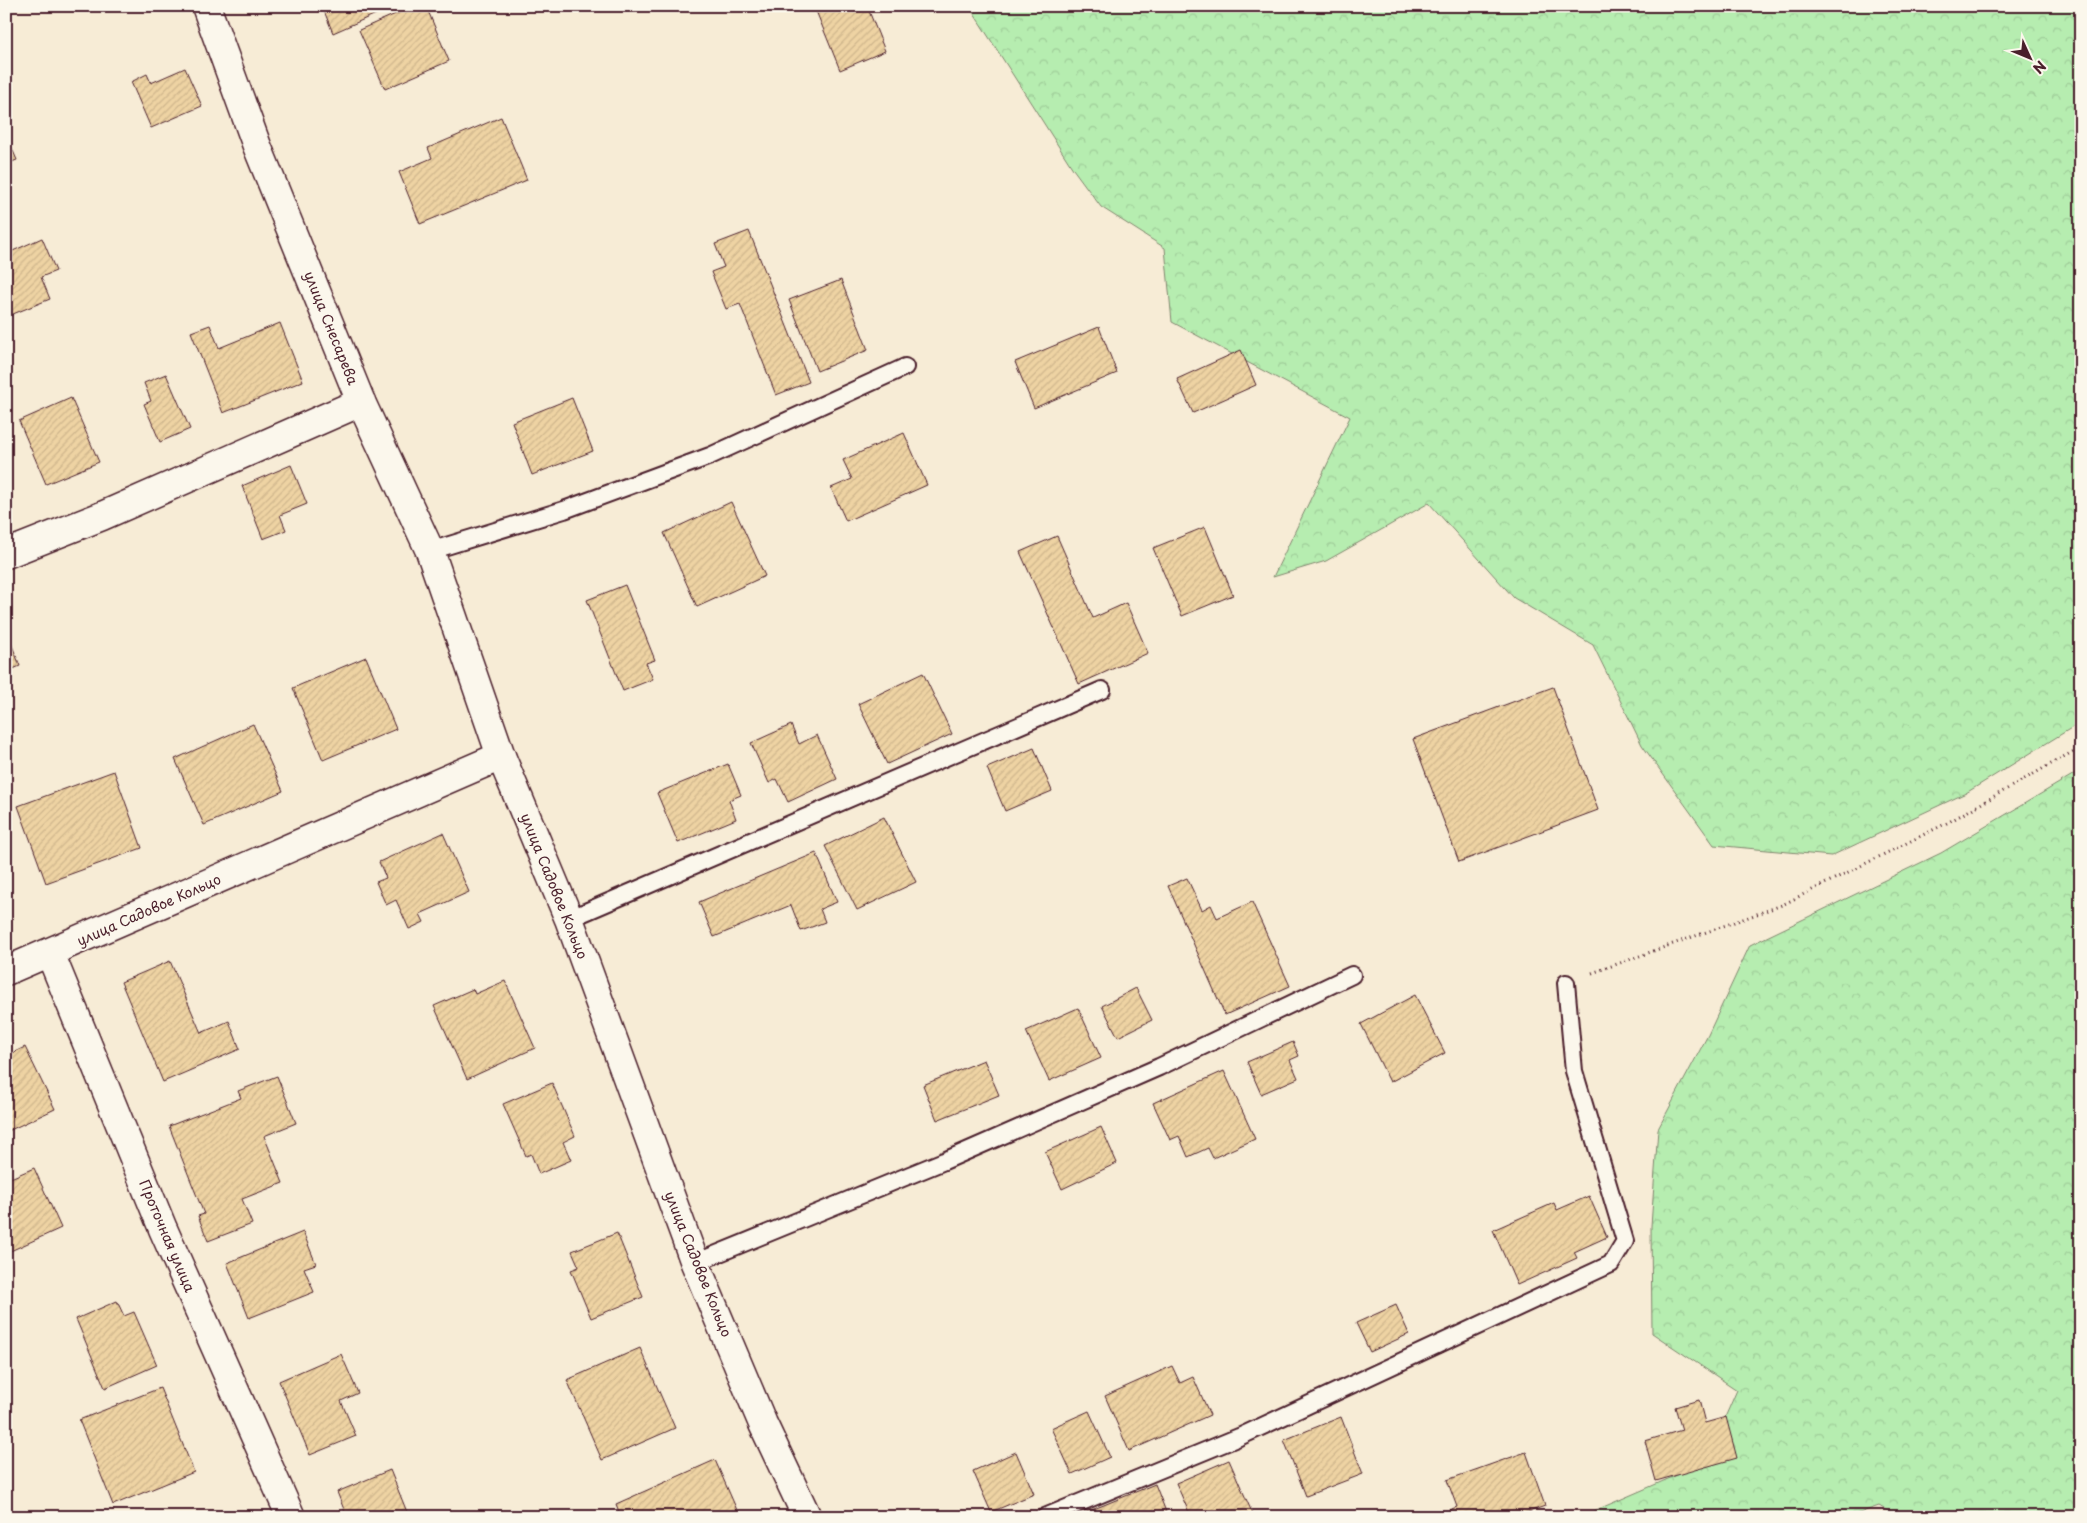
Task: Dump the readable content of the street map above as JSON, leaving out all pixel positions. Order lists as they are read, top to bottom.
{
  "streets": {
    "street": ["улица Снесарева", "улица Садовое Кольцо", "Проточная улица"]
  },
  "crossings": [
    ["улица Садовое Кольцо", "Проточная улица"]
  ],
  "north": "bottom right"
}
